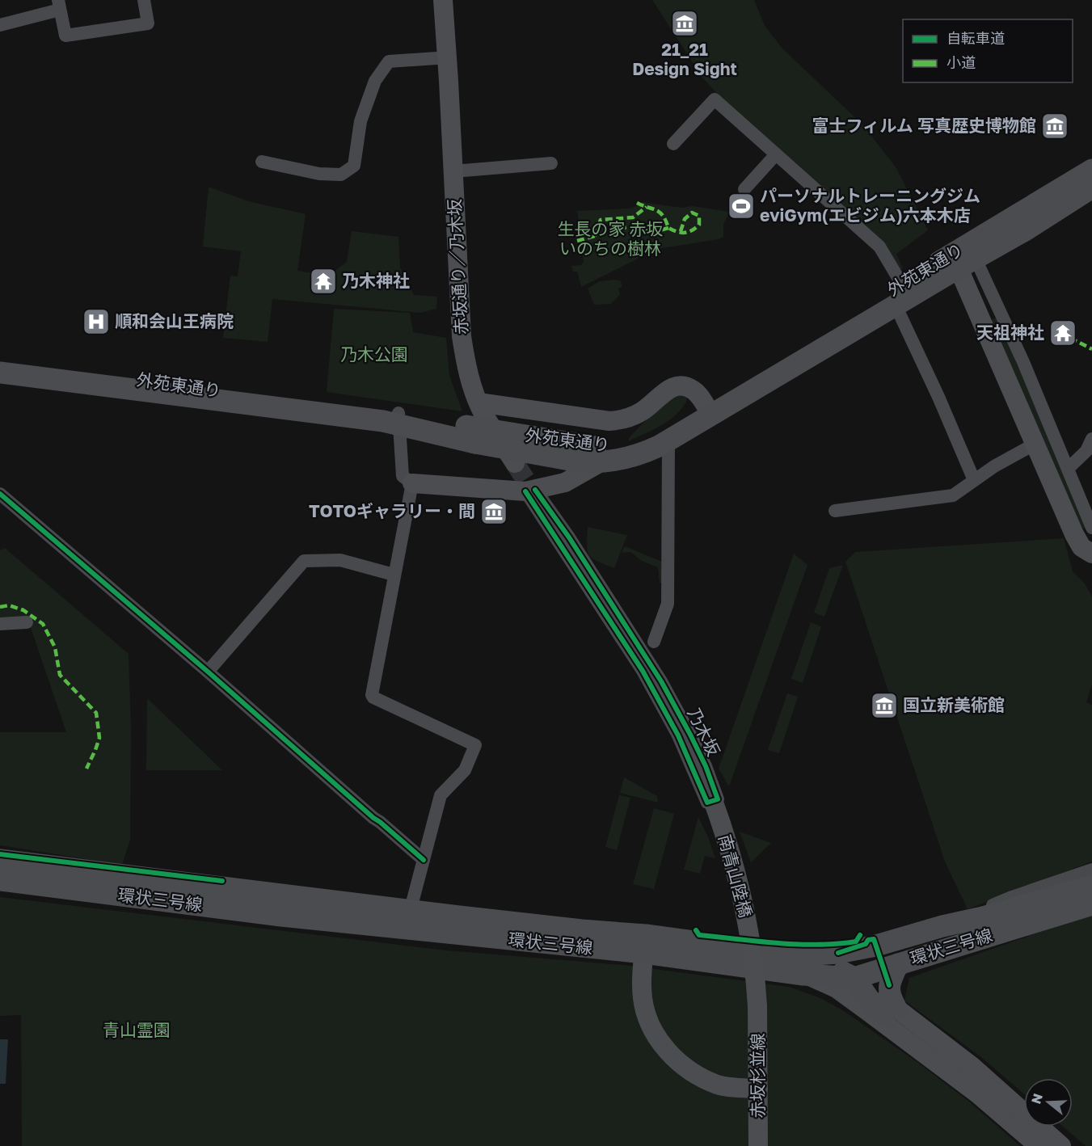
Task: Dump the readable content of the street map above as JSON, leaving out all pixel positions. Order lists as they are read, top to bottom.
{
  "streets": {
    "main road": ["外苑東通り", "環状三号線"],
    "street": [
      "赤坂通り／乃木坂",
      "乃木坂",
      "南青山陸橋",
      "赤坂杉並線"
    ]
  },
  "crossings": [
    ["南青山陸橋", "赤坂杉並線"]
  ],
  "parks": ["生長の家 赤坂 いのちの樹林", "乃木公園", "青山霊園"],
  "places": {
    "museum": [
      "21_21 Design Sight",
      "富士フィルム 写真歴史博物館",
      "TOTOギャラリー・間",
      "国立新美術館"
    ],
    "sports": ["パーソナルトレーニングジム eviGym(エビジム)六本木店"],
    "temple": ["乃木神社", "天祖神社"],
    "hospital": ["順和会山王病院"]
  },
  "legend": ["自転車道", "小道"],
  "north": "left"
}
